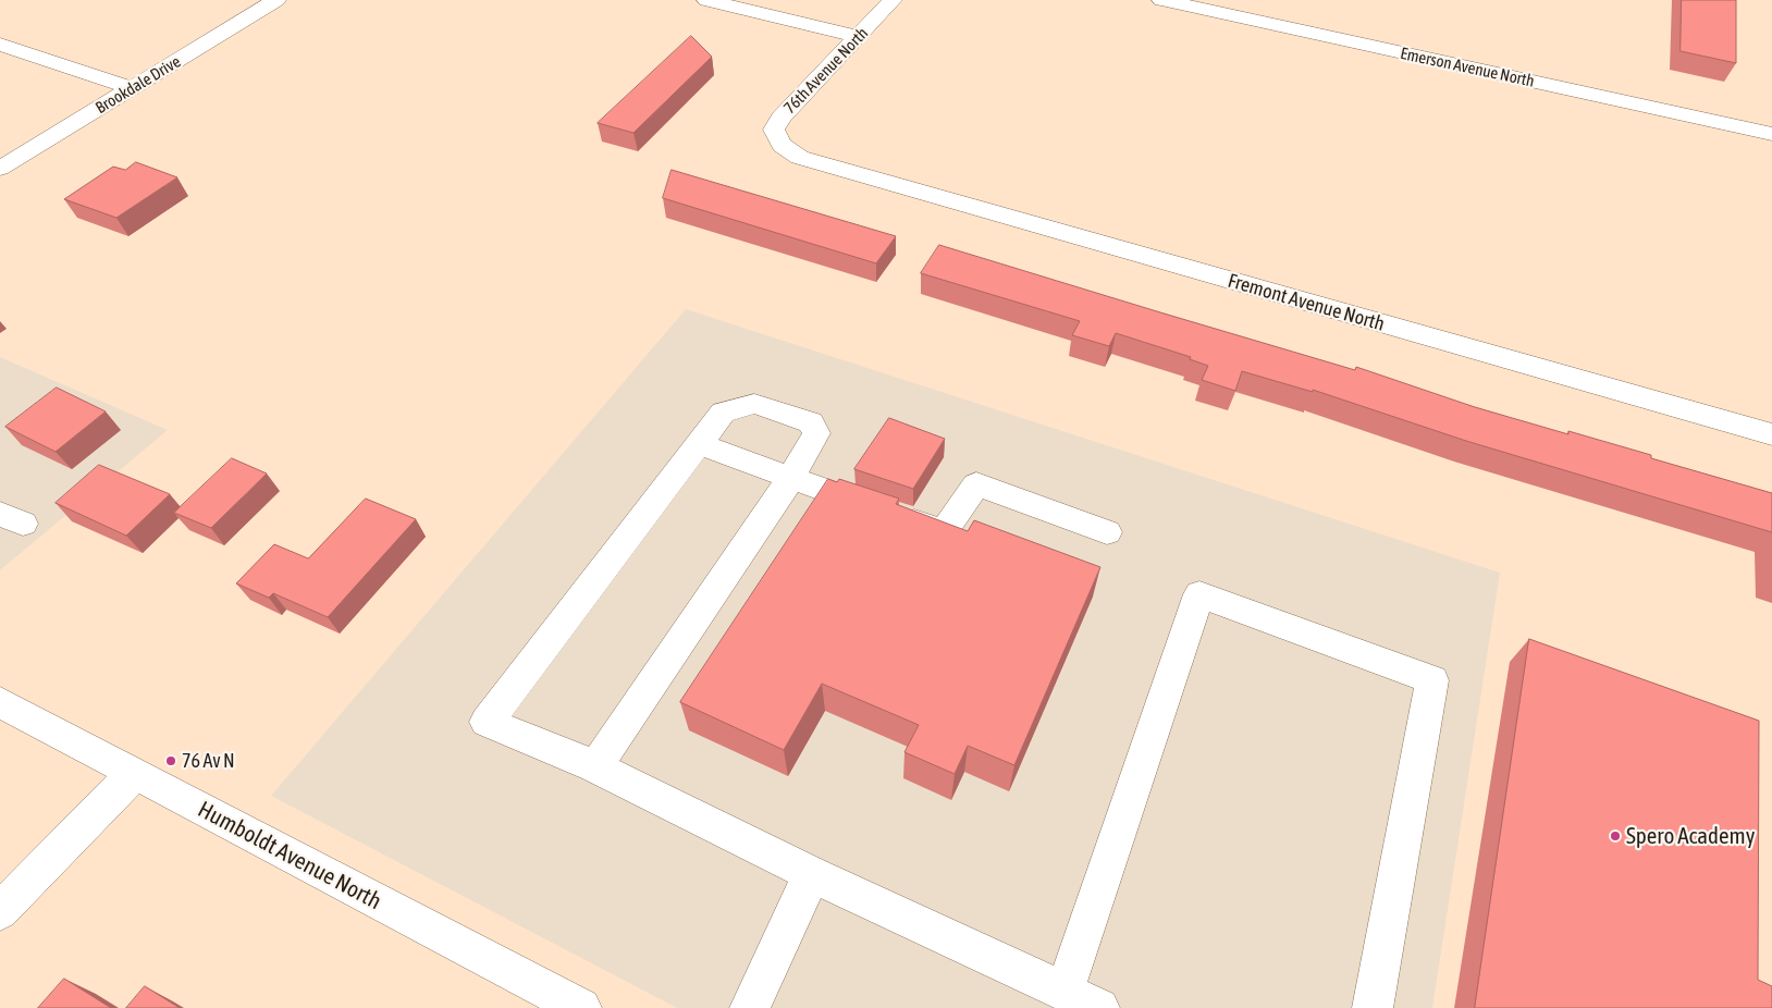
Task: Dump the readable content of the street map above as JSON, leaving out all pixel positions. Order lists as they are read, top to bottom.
{
  "streets": {
    "street": [
      "Emerson Avenue North",
      "76th Avenue North",
      "Brookdale Drive",
      "Fremont Avenue North",
      "Humboldt Avenue North"
    ]
  },
  "crossings": [
    ["76th Avenue North", "Fremont Avenue North"]
  ],
  "places": ["76 Av N", "Spero Academy"]
}
